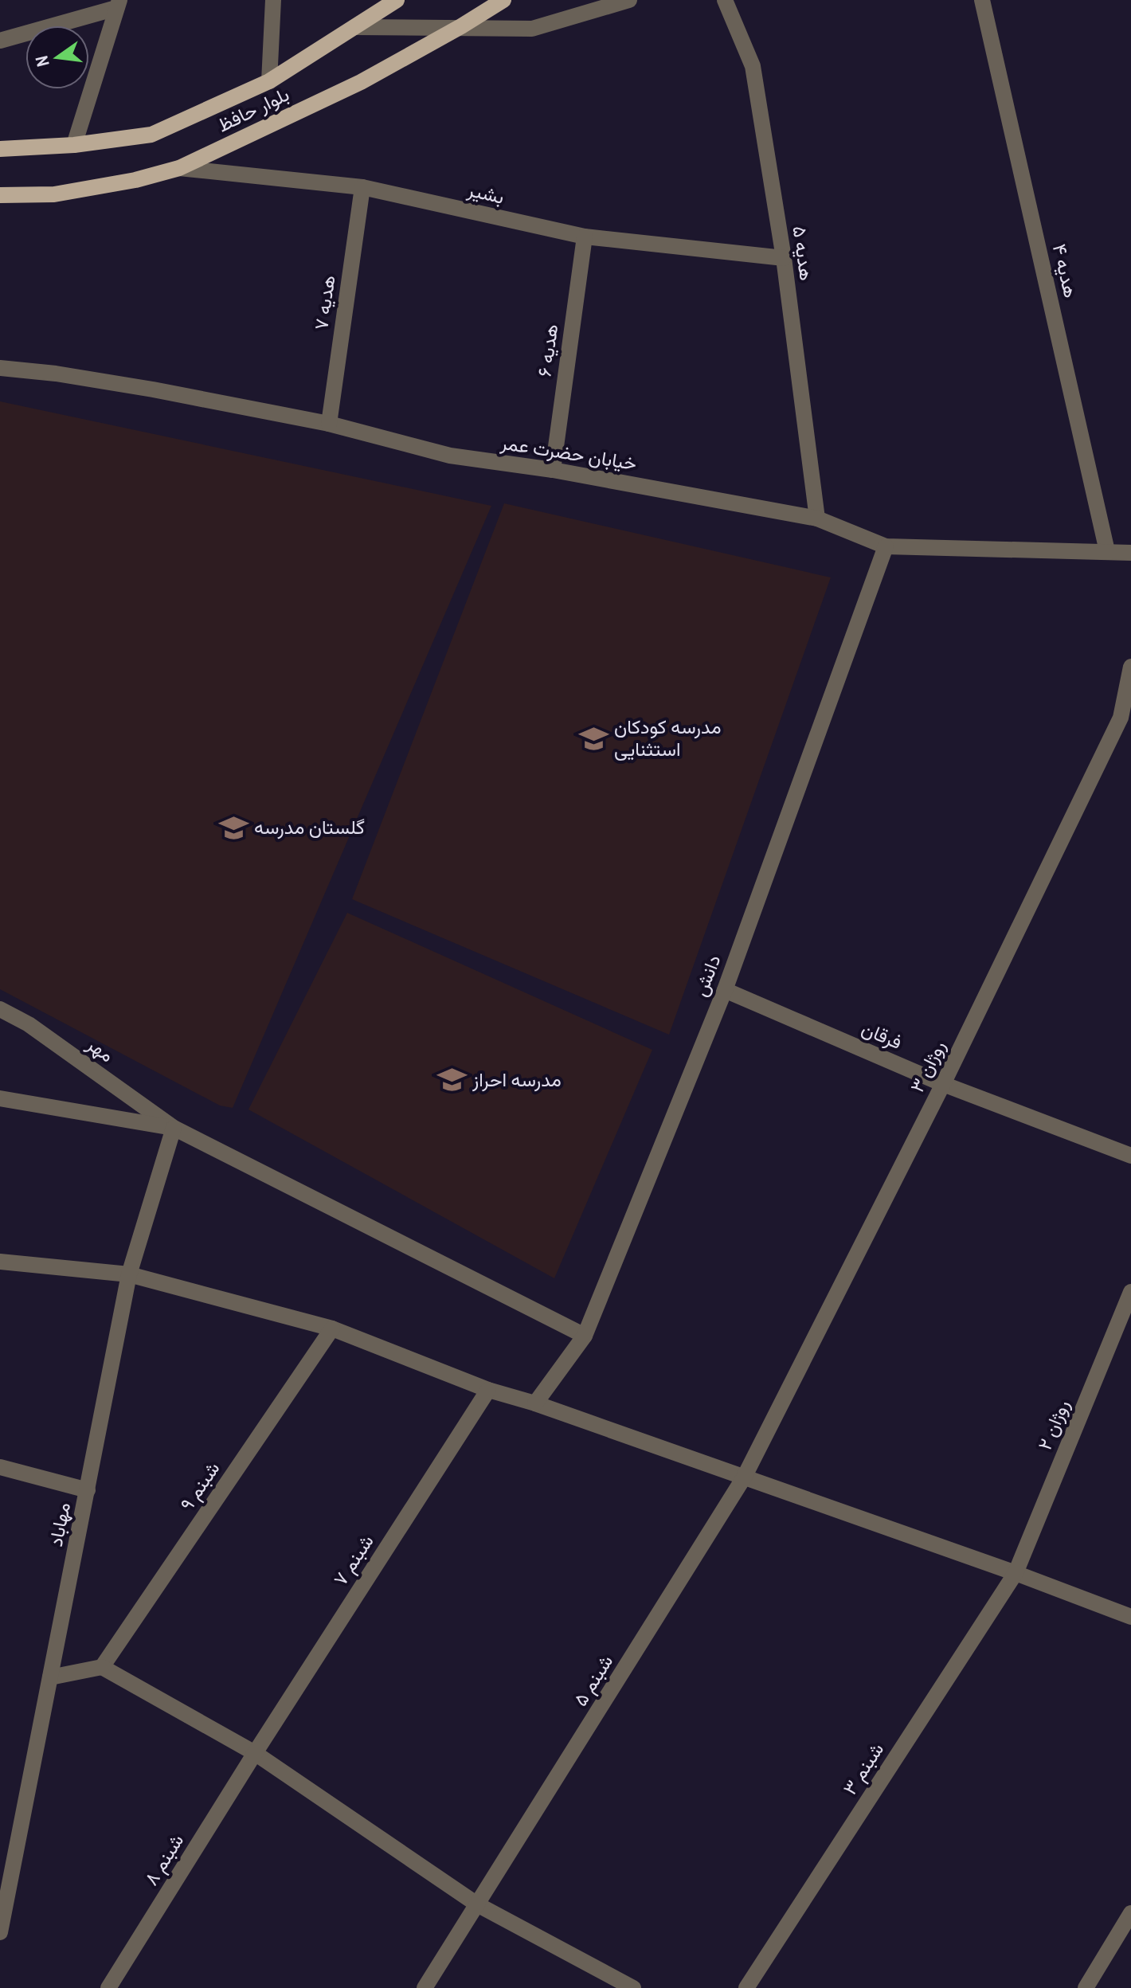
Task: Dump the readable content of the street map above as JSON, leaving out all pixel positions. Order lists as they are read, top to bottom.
{
  "streets": {
    "main road": ["بلوار حافظ"],
    "street": [
      "بشیر",
      "هدیه ۵",
      "هدیه ۴",
      "هدیه ۷",
      "هدیه ۶",
      "خیابان حضرت عمر",
      "دانش",
      "فرقان",
      "مهر",
      "روژان ۳",
      "روژان ۲",
      "شبنم ۹",
      "مهاباد",
      "شبنم ۷",
      "شبنم ۵",
      "شبنم ۳",
      "شبنم ۸"
    ]
  },
  "crossings": [
    ["بلوار حافظ", "بشیر"],
    ["بشیر", "هدیه ۵"],
    ["بشیر", "هدیه ۷"],
    ["بشیر", "هدیه ۶"],
    ["هدیه ۵", "خیابان حضرت عمر"],
    ["هدیه ۴", "خیابان حضرت عمر"],
    ["هدیه ۷", "خیابان حضرت عمر"],
    ["هدیه ۶", "خیابان حضرت عمر"],
    ["خیابان حضرت عمر", "دانش"],
    ["دانش", "فرقان"],
    ["فرقان", "روژان ۳"],
    ["مهر", "مهاباد"],
    ["روژان ۳", "شبنم ۵"],
    ["روژان ۲", "شبنم ۳"],
    ["شبنم ۷", "شبنم ۸"]
  ],
  "places": {
    "school or university": ["مدرسه کودکان استثنایی", "گلستان مدرسه", "مدرسه احراز"]
  },
  "north": "left"
}
